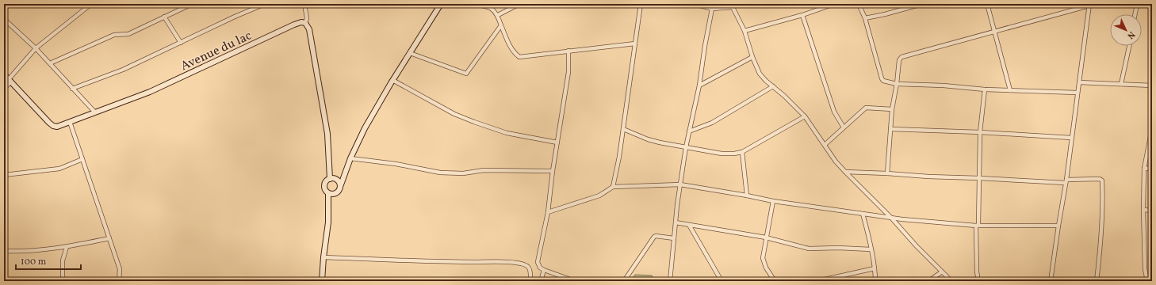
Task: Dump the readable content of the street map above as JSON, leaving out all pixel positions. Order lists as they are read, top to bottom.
{
  "streets": {
    "main road": ["Avenue du lac"]
  },
  "scale_bar": "100 m",
  "north": "bottom right"
}
